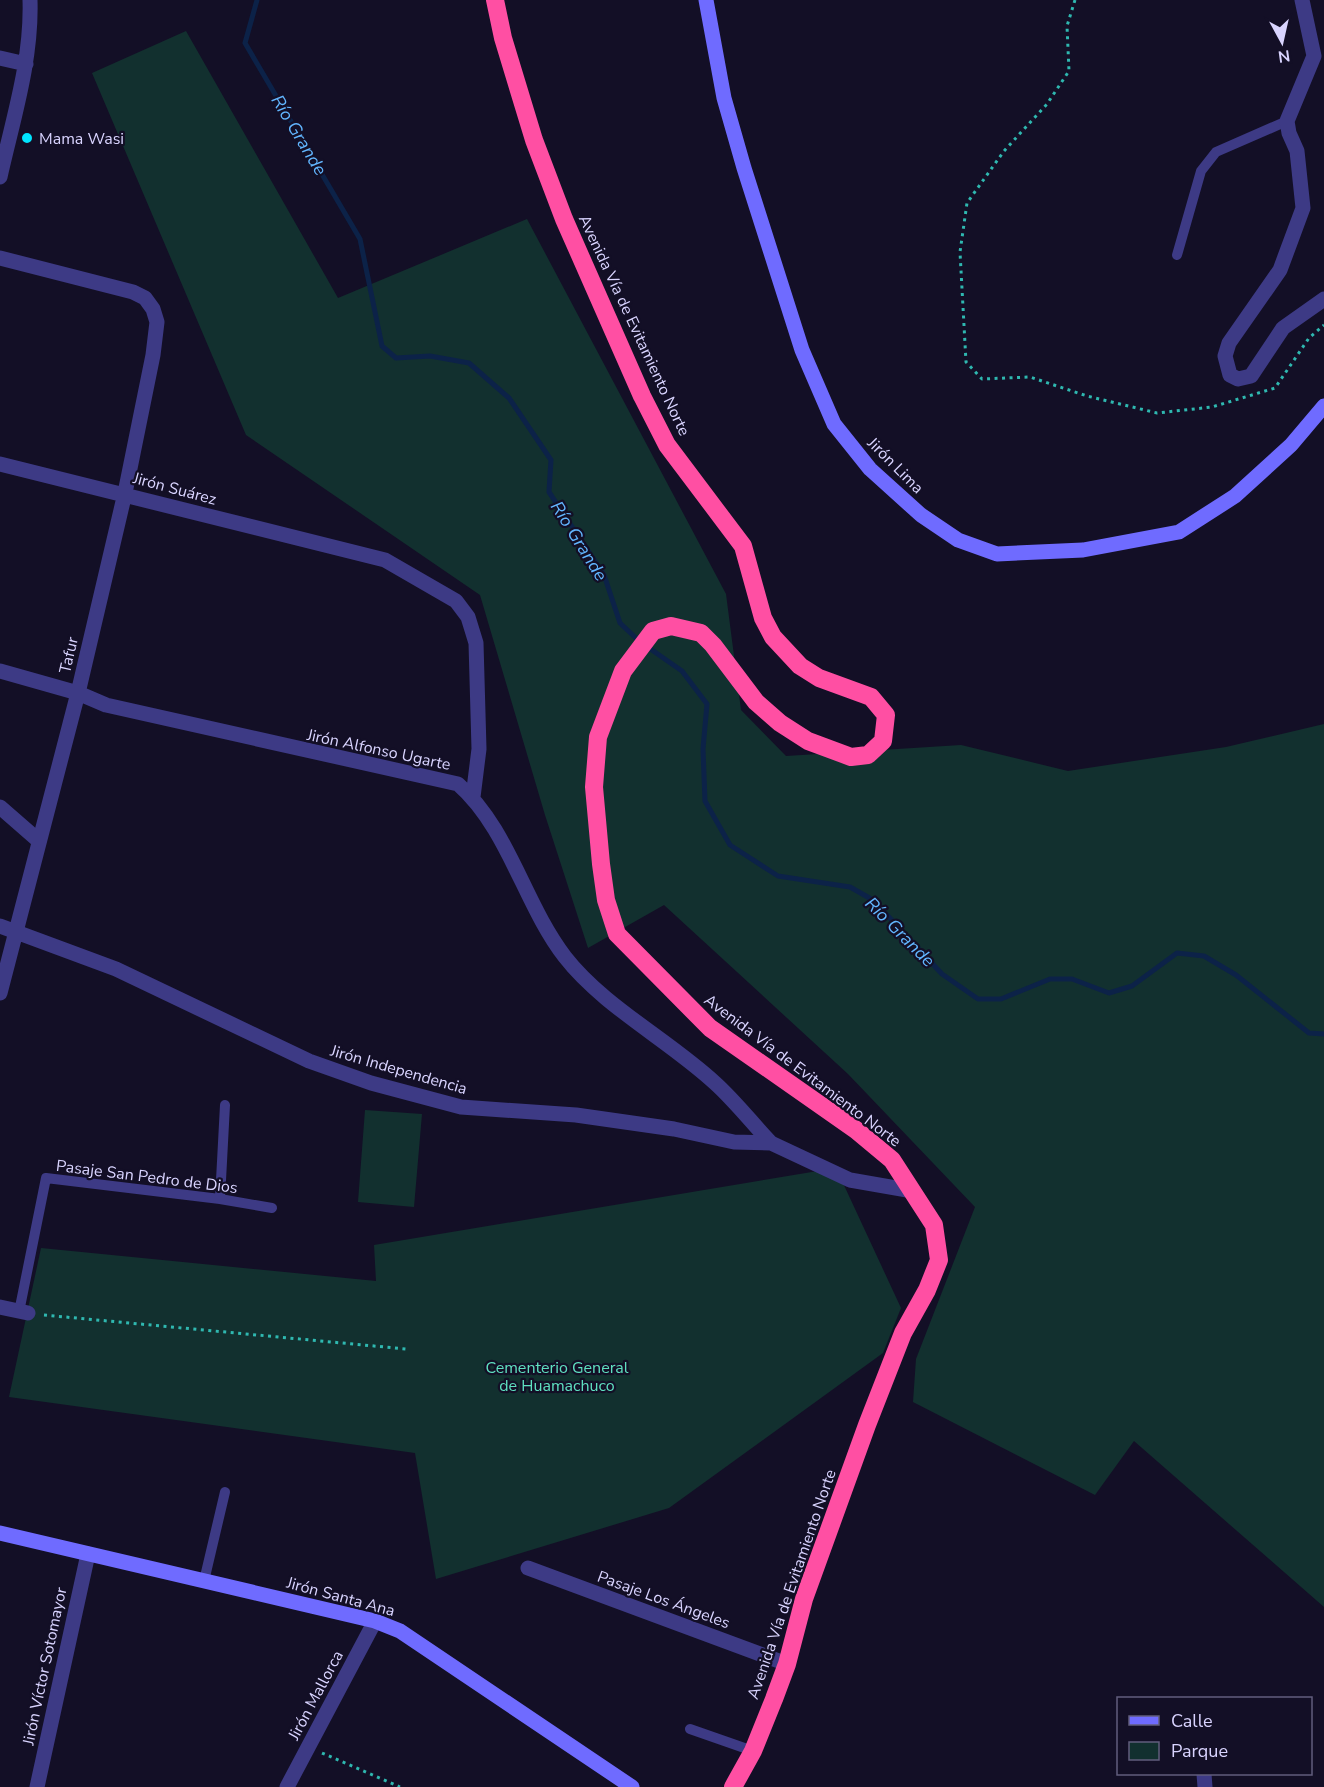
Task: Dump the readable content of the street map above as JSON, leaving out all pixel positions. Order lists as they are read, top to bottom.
{
  "streets": {
    "highway": ["Avenida Vía de Evitamiento Norte"],
    "street": [
      "Jirón Lima",
      "Jirón Suárez",
      "Tafur",
      "Jirón Alfonso Ugarte",
      "Jirón Independencia",
      "Jirón Santa Ana",
      "Pasaje Los Ángeles",
      "Jirón Víctor Sotomayor",
      "Jirón Mallorca"
    ],
    "lane": ["Pasaje San Pedro de Dios"]
  },
  "crossings": [
    ["Avenida Vía de Evitamiento Norte", "Jirón Independencia"],
    ["Avenida Vía de Evitamiento Norte", "Pasaje Los Ángeles"],
    ["Jirón Suárez", "Tafur"],
    ["Jirón Suárez", "Jirón Alfonso Ugarte"],
    ["Tafur", "Jirón Alfonso Ugarte"],
    ["Tafur", "Jirón Independencia"],
    ["Jirón Alfonso Ugarte", "Jirón Independencia"],
    ["Jirón Santa Ana", "Jirón Víctor Sotomayor"],
    ["Jirón Santa Ana", "Jirón Mallorca"]
  ],
  "water": ["Río Grande"],
  "parks": ["Cementerio General de Huamachuco"],
  "places": ["Mama Wasi"],
  "legend": ["Calle", "Parque"],
  "north": "bottom"
}
